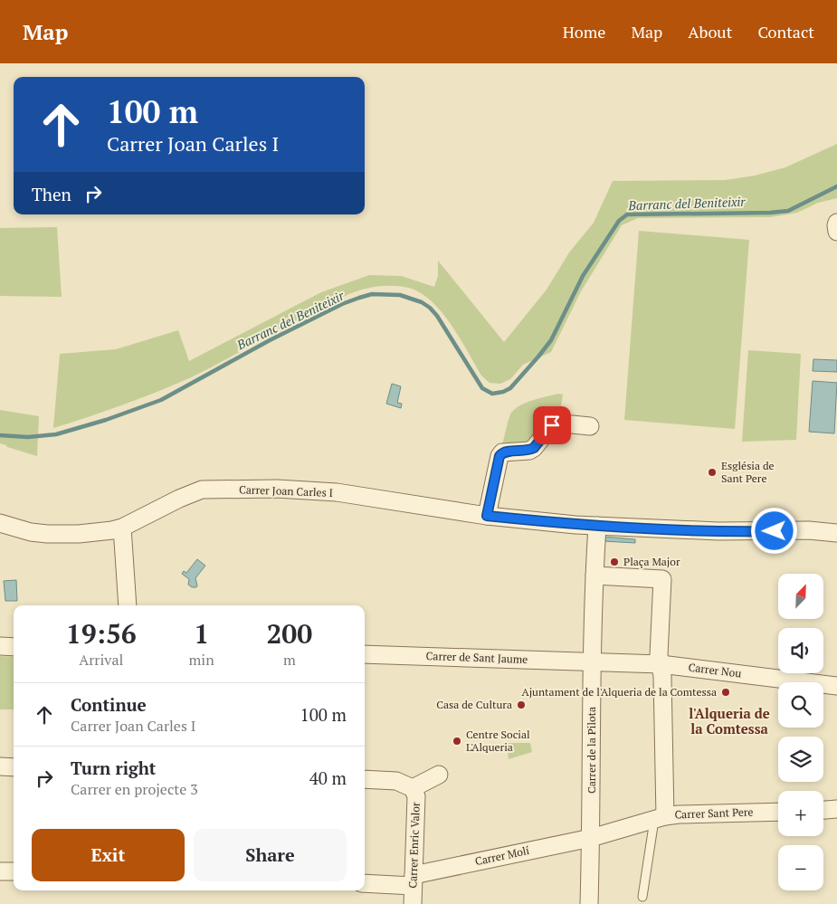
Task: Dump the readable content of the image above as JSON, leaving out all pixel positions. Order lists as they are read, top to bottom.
{
  "streets": {
    "street": [
      "Carrer Joan Carles I",
      "Carrer de Sant Jaume",
      "Carrer Nou",
      "Carrer de la Pilota",
      "Carrer Sant Pere",
      "Carrer Enric Valor",
      "Carrer Molí"
    ]
  },
  "crossings": [
    ["Carrer de Sant Jaume", "Carrer Nou"],
    ["Carrer de Sant Jaume", "Carrer de la Pilota"],
    ["Carrer Nou", "Carrer de la Pilota"],
    ["Carrer de la Pilota", "Carrer Sant Pere"],
    ["Carrer de la Pilota", "Carrer Molí"],
    ["Carrer Sant Pere", "Carrer Molí"],
    ["Carrer Enric Valor", "Carrer Molí"]
  ],
  "districts": ["l'Alqueria de la Comtessa"],
  "water": ["Barranc del Beniteixir"],
  "places": [
    "Església de Sant Pere",
    "Plaça Major",
    "Ajuntament de l'Alqueria de la Comtessa",
    "Casa de Cultura",
    "Centre Social L'Alqueria"
  ],
  "north": "top right",
  "page": {
    "header": "Map",
    "nav": [
      "Home",
      "Map",
      "About",
      "Contact"
    ],
    "turn": ["100 m", "Carrer Joan Carles I"],
    "then": "Then",
    "map_buttons": ["+", "−"],
    "eta": [
      "19:56",
      "Arrival",
      "1",
      "min",
      "200",
      "m"
    ],
    "list": [
      {
        "name": "Continue",
        "note": "Carrer Joan Carles I",
        "value": "100 m"
      },
      {
        "name": "Turn right",
        "note": "Carrer en projecte 3",
        "value": "40 m"
      }
    ],
    "buttons": ["Exit", "Share"]
  }
}
